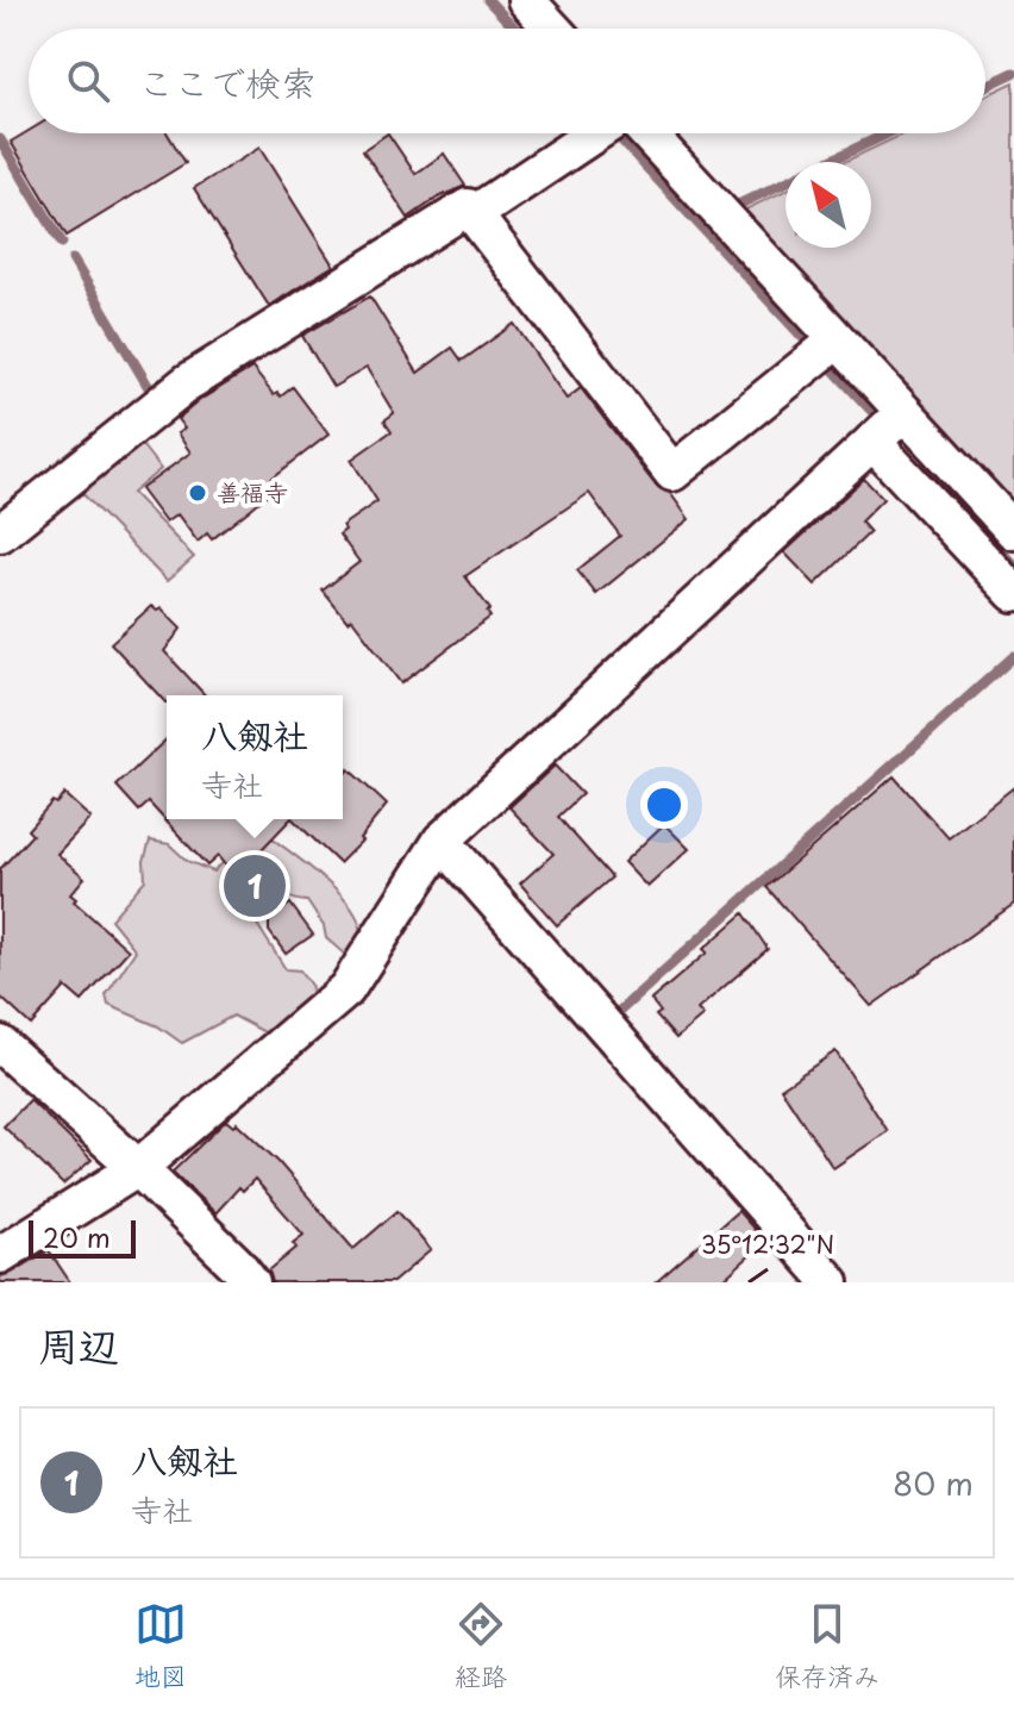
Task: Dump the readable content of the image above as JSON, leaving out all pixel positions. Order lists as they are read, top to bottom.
{
  "places": ["善福寺"],
  "scale_bar": "20 m",
  "north": "top left",
  "page": {
    "search": "ここで検索",
    "popup": ["八剱社", "寺社"],
    "pins": "1",
    "scale": "20 m",
    "heading": "周辺",
    "list": [
      {
        "mark": "1",
        "name": "八剱社",
        "note": "寺社",
        "value": "80 m"
      }
    ],
    "nav": ["地図", "経路", "保存済み"]
  },
  "coordinates": ["35°12'32\"N"]
}
